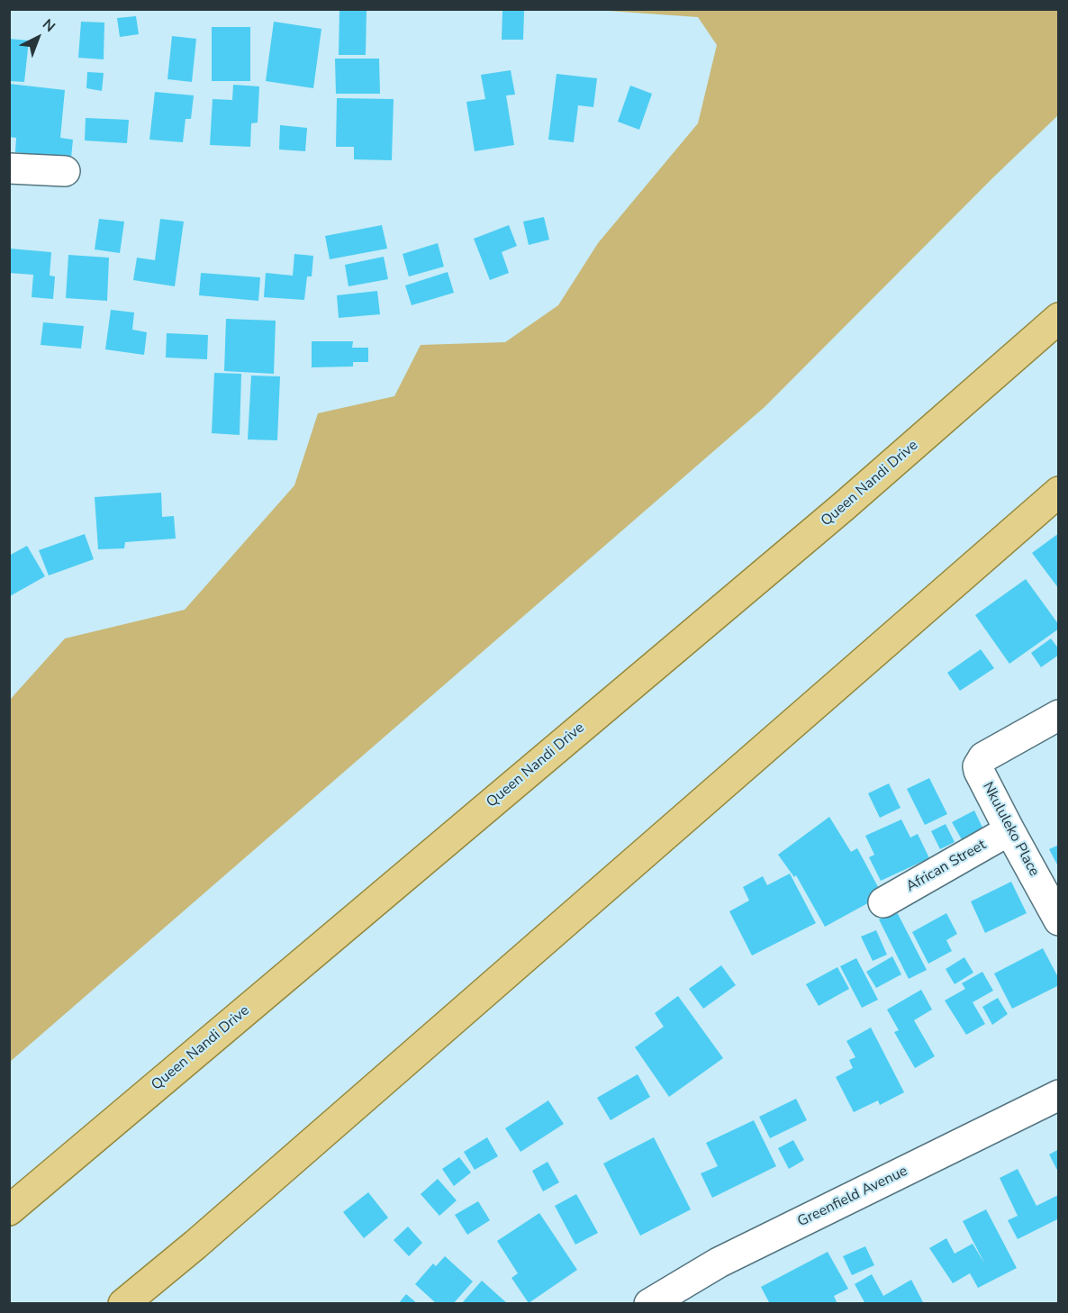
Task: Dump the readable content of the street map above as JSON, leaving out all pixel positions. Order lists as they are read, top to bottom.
{
  "streets": {
    "main road": ["Queen Nandi Drive"],
    "street": ["Nkululeko Place", "African Street", "Greenfield Avenue"]
  },
  "crossings": [
    ["Nkululeko Place", "African Street"]
  ],
  "north": "top right"
}
